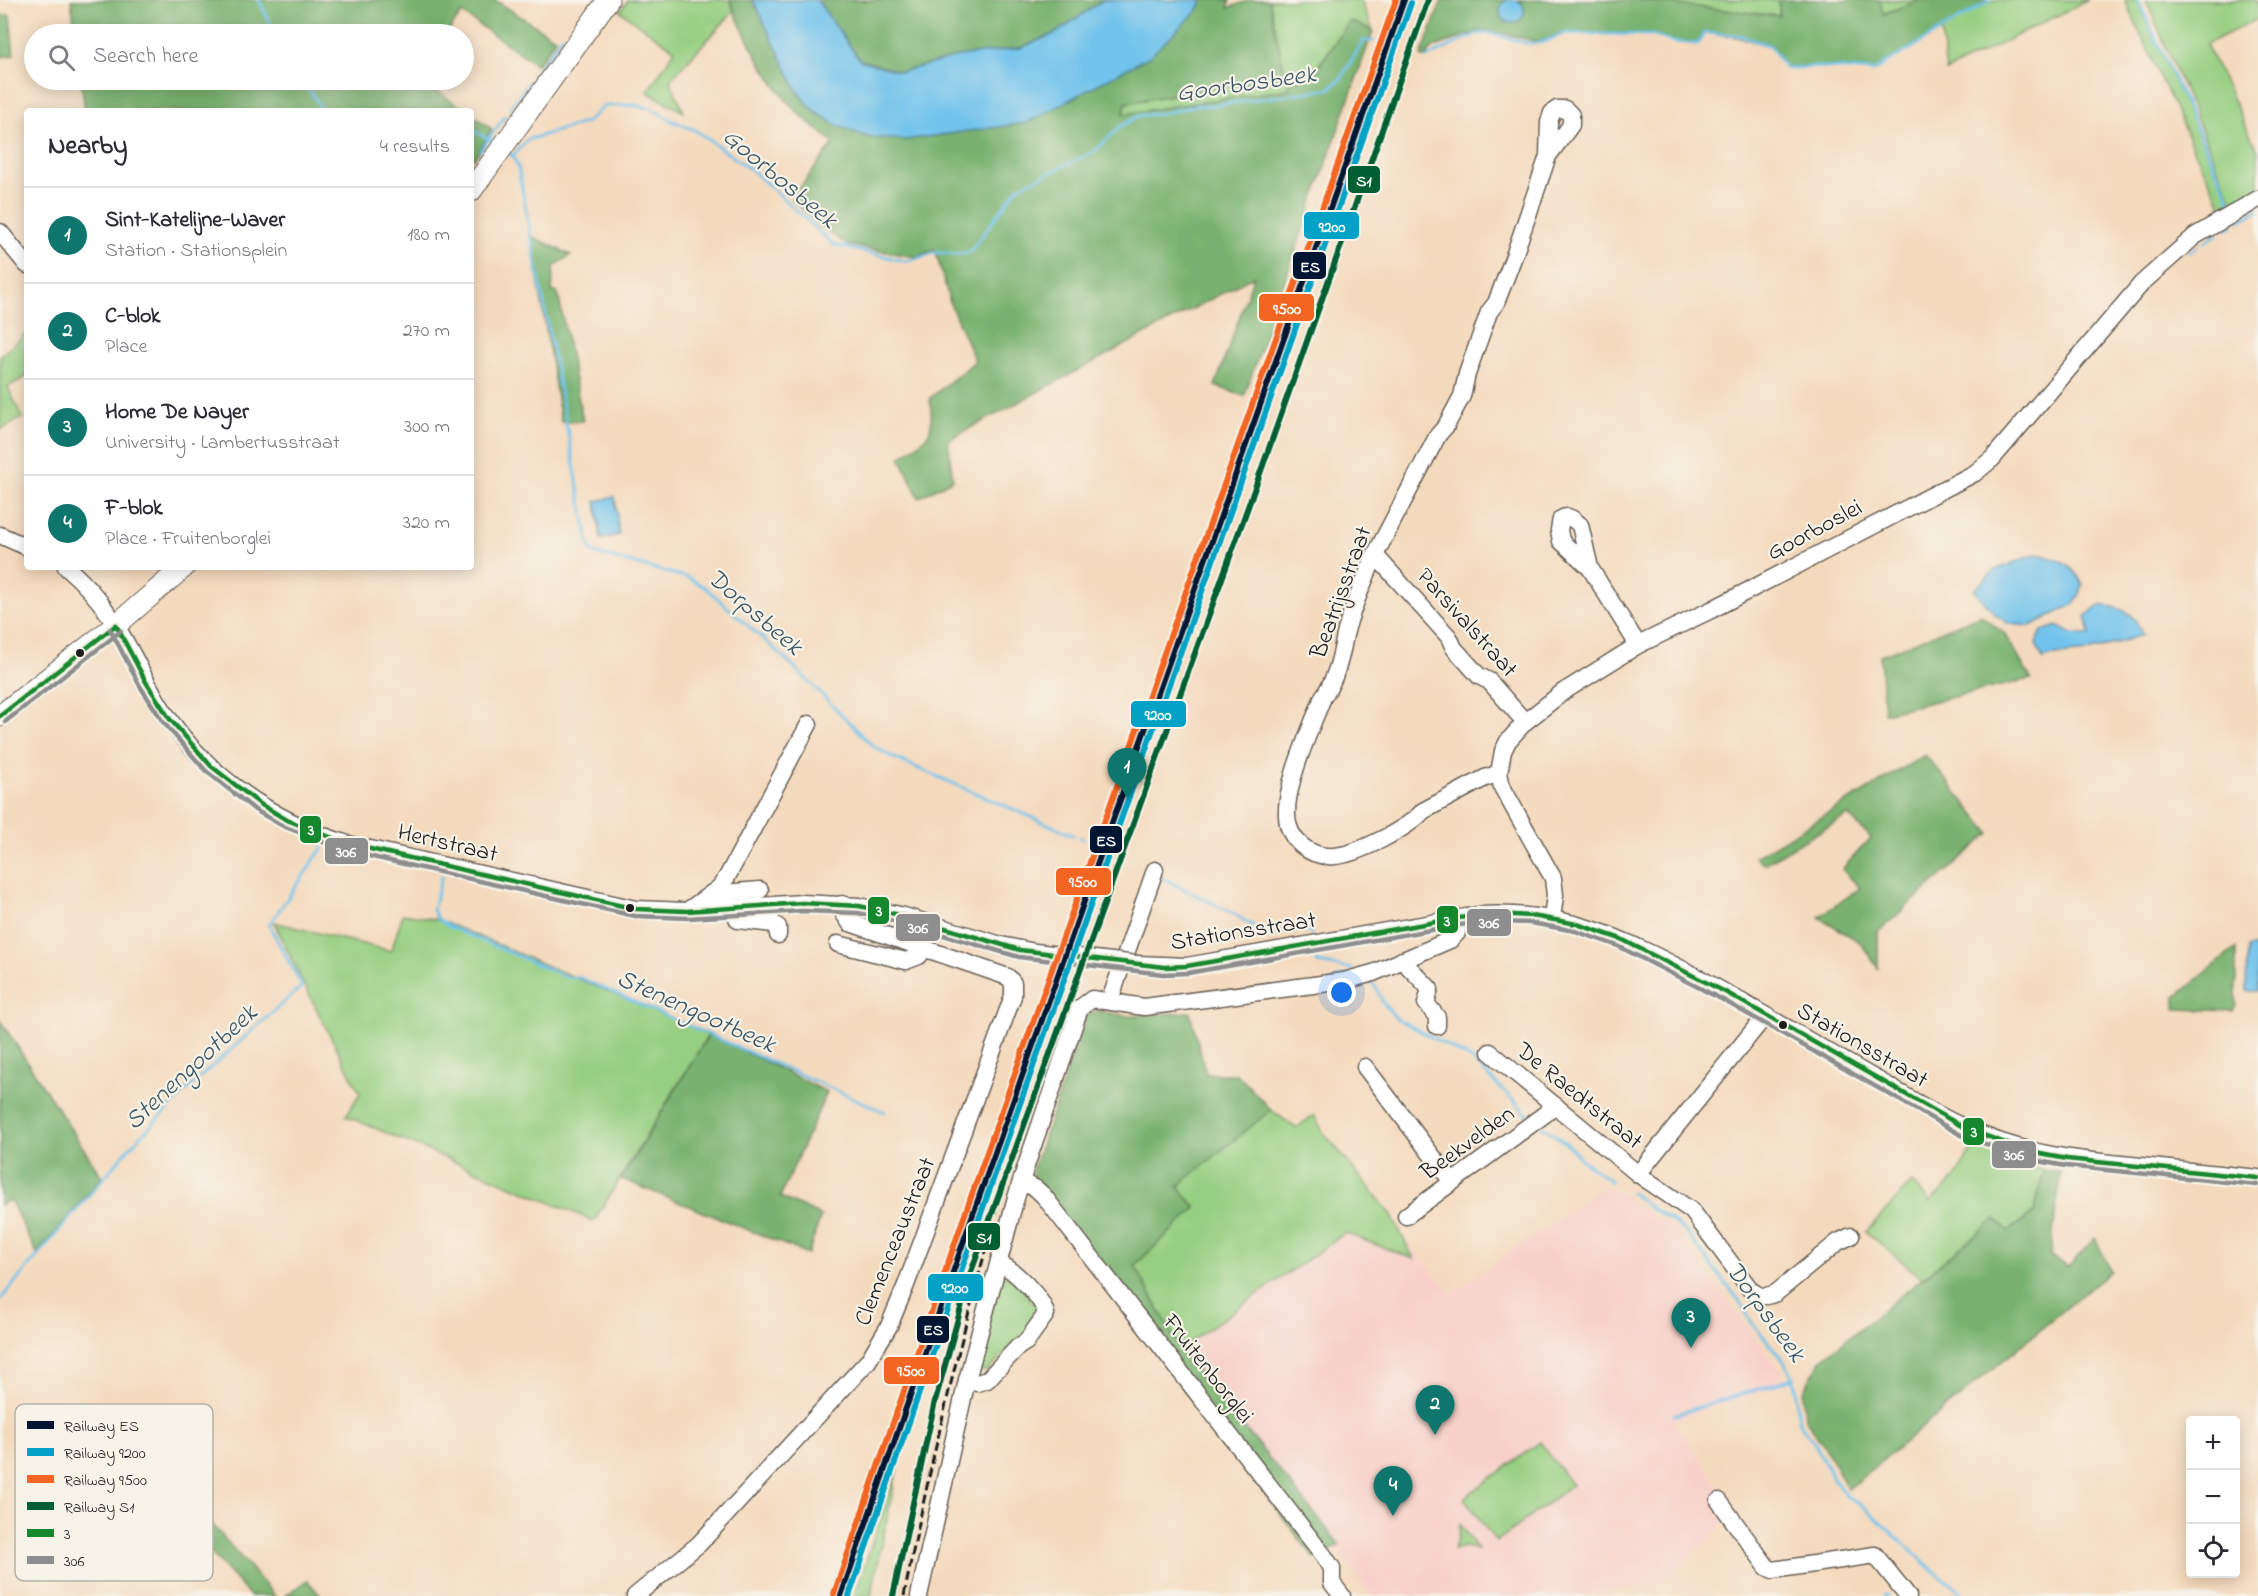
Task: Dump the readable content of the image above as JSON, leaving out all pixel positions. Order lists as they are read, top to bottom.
{
  "streets": {
    "street": [
      "Goorboslei",
      "Beatrijsstraat",
      "Parsivalstraat",
      "Hertstraat",
      "Stationsstraat",
      "De Raedtstraat",
      "Beekvelden",
      "Clemenceaustraat",
      "Fruitenborglei"
    ]
  },
  "crossings": [
    ["Goorboslei", "Beatrijsstraat"],
    ["Goorboslei", "Parsivalstraat"],
    ["Beatrijsstraat", "Parsivalstraat"],
    ["Hertstraat", "Stationsstraat"],
    ["Hertstraat", "Clemenceaustraat"],
    ["De Raedtstraat", "Beekvelden"]
  ],
  "water": ["Goorbosbeek", "Dorpsbeek", "Stenengootbeek"],
  "lines": [
    "rail line ES",
    "rail line 9500",
    "rail line S1",
    "rail line 9200",
    "transit line 3",
    "transit line 306"
  ],
  "legend": [
    "Railway ES",
    "Railway 9200",
    "Railway 9500",
    "Railway S1",
    "3",
    "306"
  ],
  "page": {
    "search": "Search here",
    "heading": ["Nearby", "4 results"],
    "list": [
      {
        "mark": "1",
        "name": "Sint-Katelijne-Waver",
        "note": "Station · Stationsplein",
        "value": "180 m"
      },
      {
        "mark": "2",
        "name": "C-blok",
        "note": "Place",
        "value": "270 m"
      },
      {
        "mark": "3",
        "name": "Home De Nayer",
        "note": "University · Lambertusstraat",
        "value": "300 m"
      },
      {
        "mark": "4",
        "name": "F-blok",
        "note": "Place · Fruitenborglei",
        "value": "320 m"
      }
    ],
    "pins": [
      "1",
      "3",
      "2",
      "4"
    ],
    "map_buttons": ["+", "−"]
  }
}
